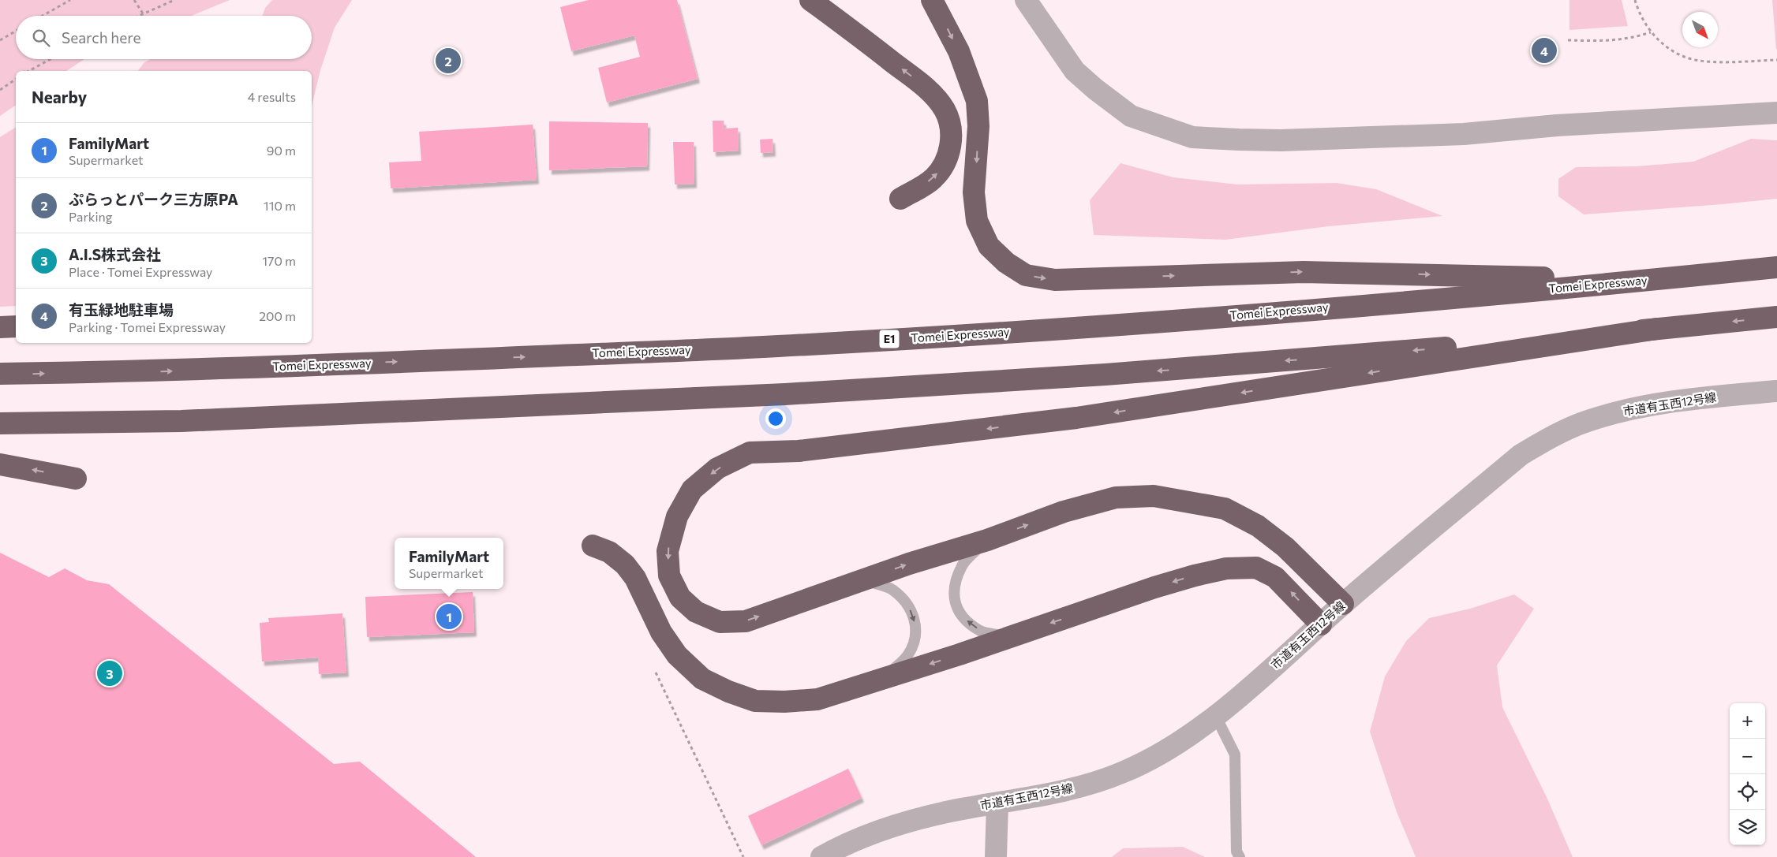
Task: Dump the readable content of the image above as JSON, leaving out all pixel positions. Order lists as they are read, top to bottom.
{
  "streets": {
    "highway": ["Tomei Expressway", "E1"],
    "street": ["市道有玉西12号線"]
  },
  "north": "bottom right",
  "page": {
    "search": "Search here",
    "pins": [
      "4",
      "2",
      "1",
      "3"
    ],
    "heading": ["Nearby", "4 results"],
    "list": [
      {
        "mark": "1",
        "name": "FamilyMart",
        "note": "Supermarket",
        "value": "90 m"
      },
      {
        "mark": "2",
        "name": "ぷらっとパーク三方原PA",
        "note": "Parking",
        "value": "110 m"
      },
      {
        "mark": "3",
        "name": "A.I.S株式会社",
        "note": "Place · Tomei Expressway",
        "value": "170 m"
      },
      {
        "mark": "4",
        "name": "有玉緑地駐車場",
        "note": "Parking · Tomei Expressway",
        "value": "200 m"
      }
    ],
    "popup": ["FamilyMart", "Supermarket"],
    "map_buttons": ["+", "−"]
  }
}
